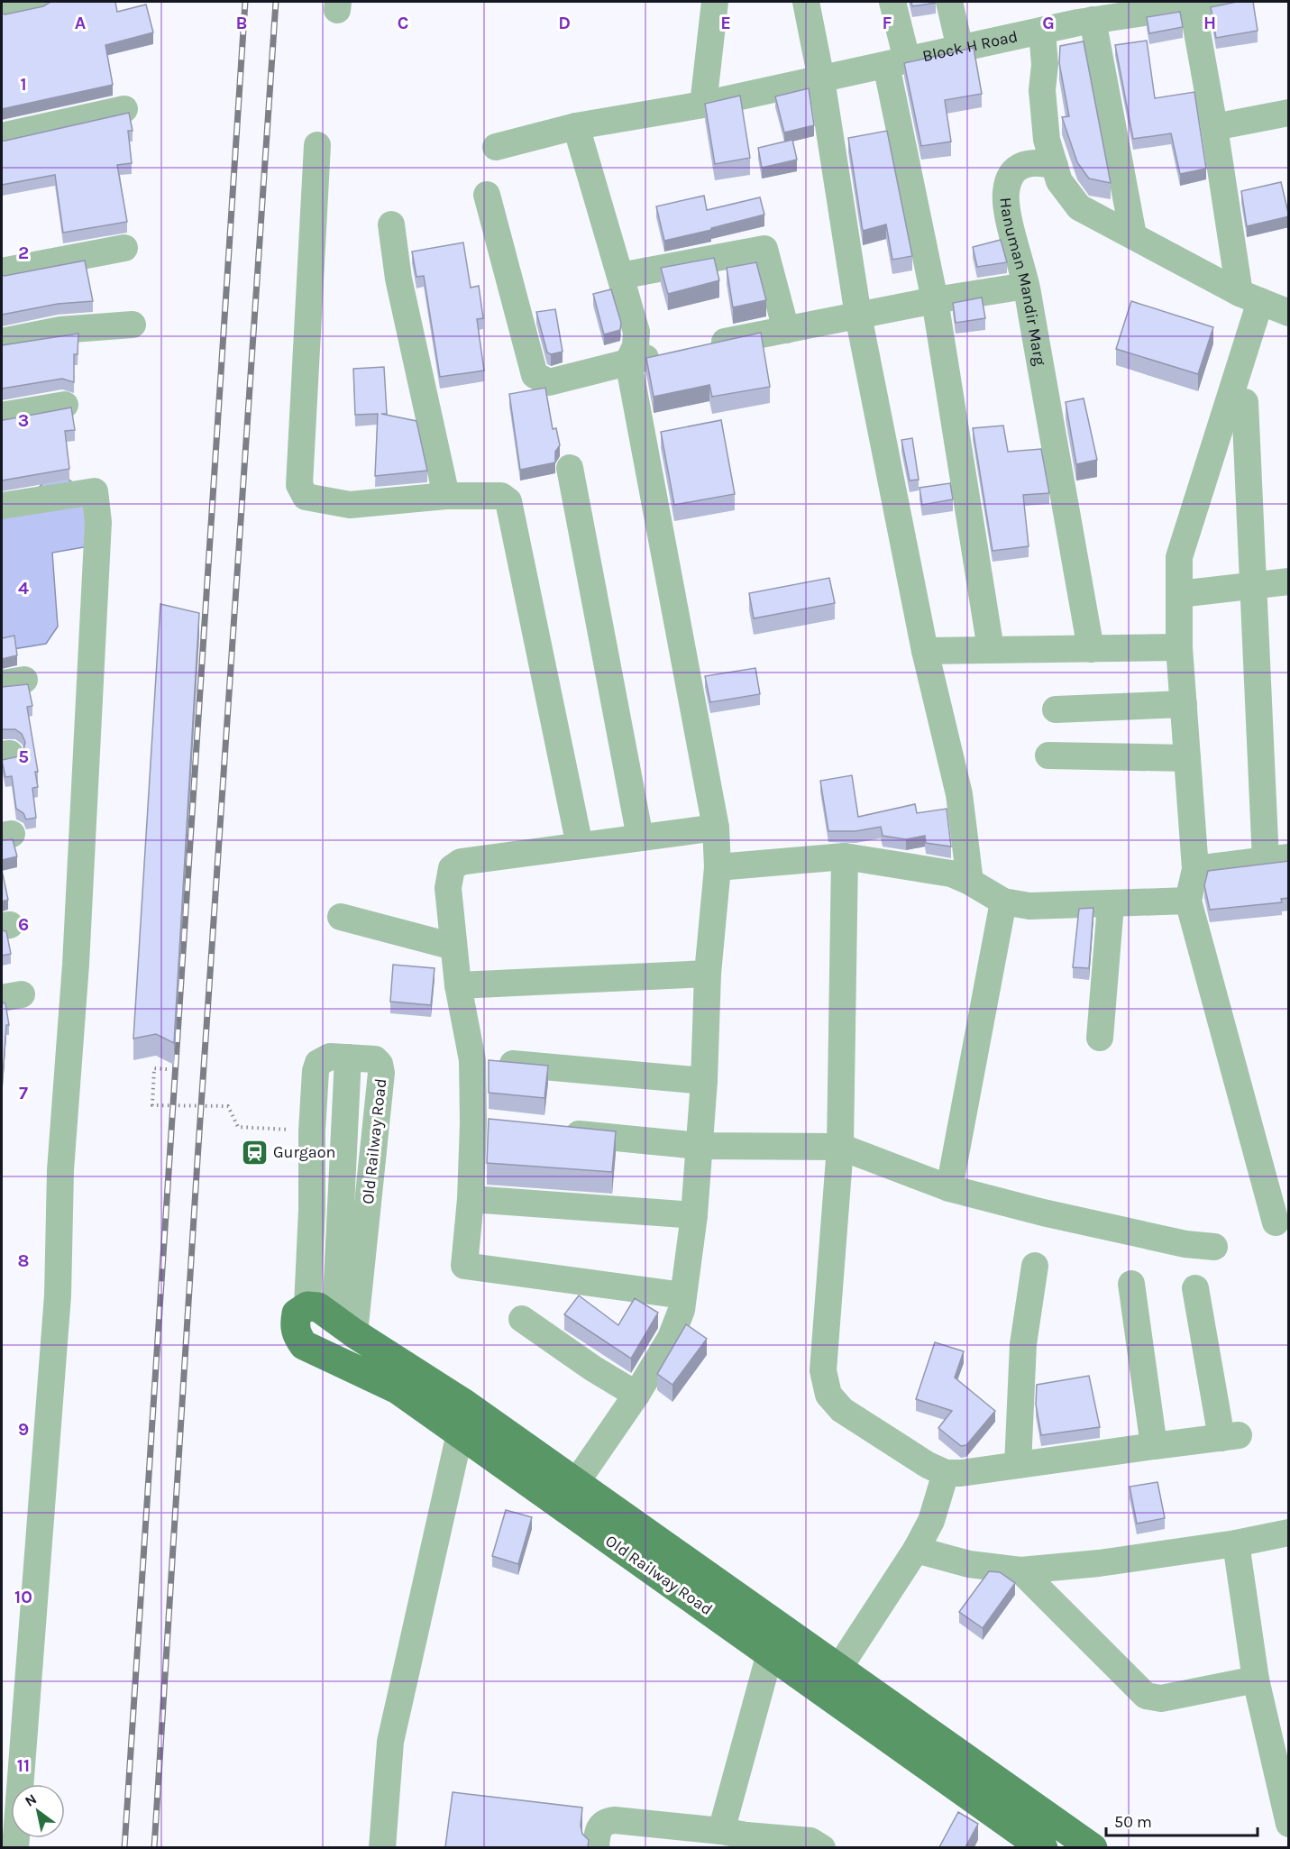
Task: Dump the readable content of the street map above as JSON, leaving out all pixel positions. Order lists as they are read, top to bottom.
{
  "streets": {
    "main road": ["Old Railway Road"],
    "street": ["Block H Road", "Hanuman Mandir Marg"]
  },
  "places": {
    "station": ["Gurgaon"]
  },
  "scale_bar": "50 m",
  "north": "top left",
  "grid": {
    "columns": [
      "A",
      "B",
      "C",
      "D",
      "E",
      "F",
      "G",
      "H"
    ],
    "rows": [
      "1",
      "2",
      "3",
      "4",
      "5",
      "6",
      "7",
      "8",
      "9",
      "10",
      "11"
    ]
  }
}
